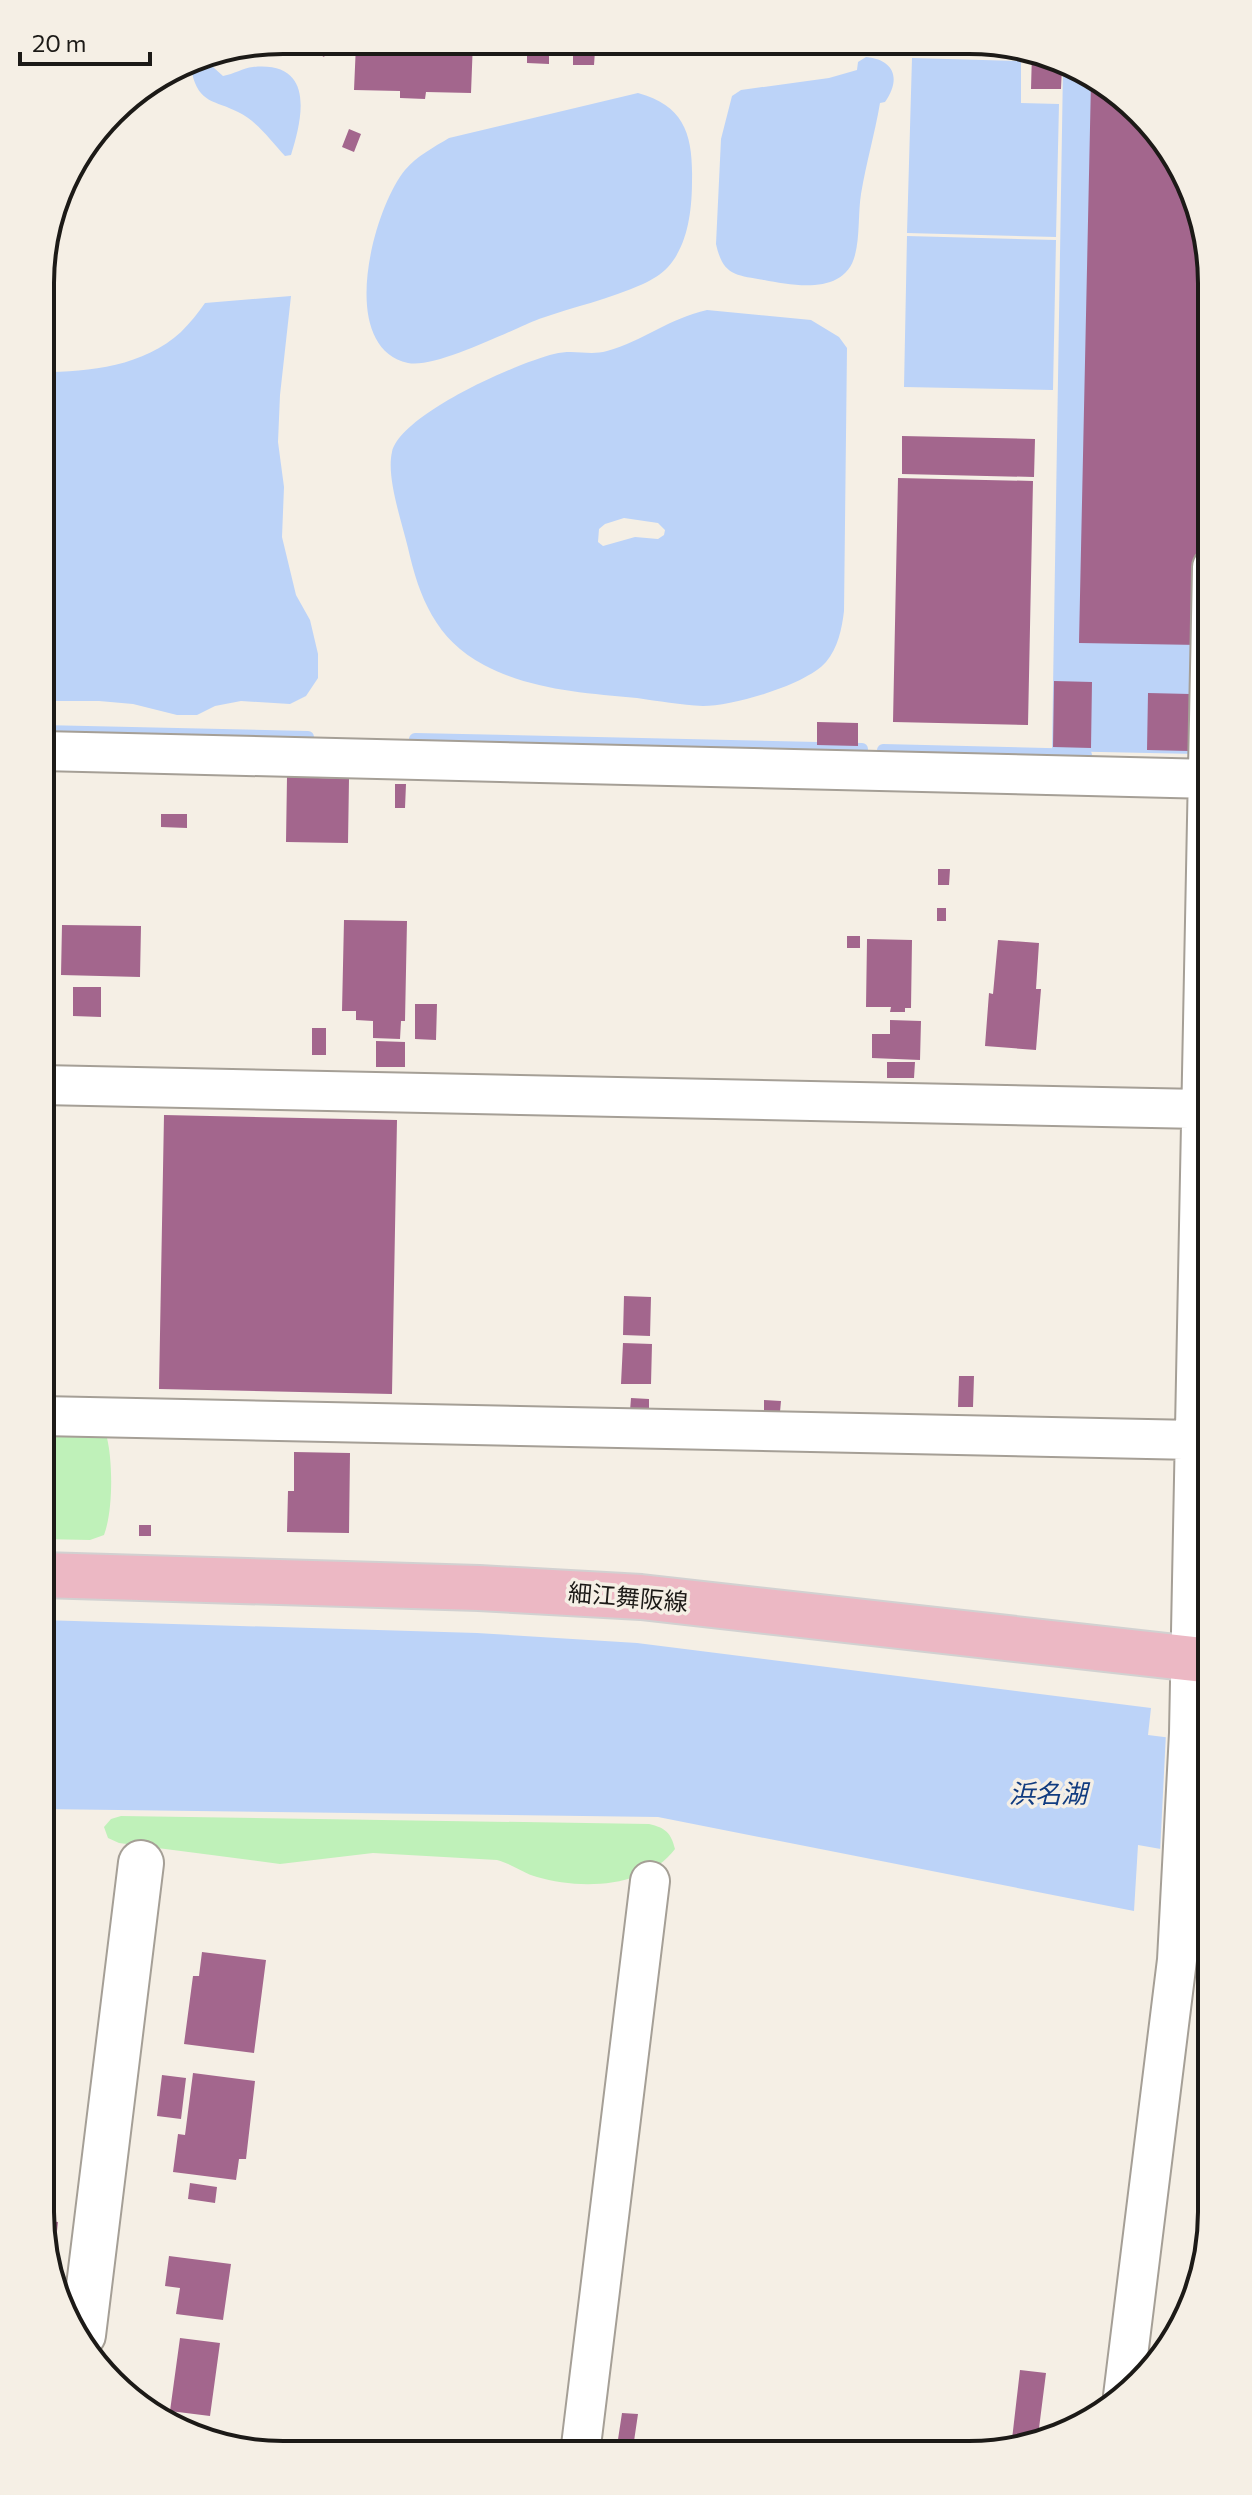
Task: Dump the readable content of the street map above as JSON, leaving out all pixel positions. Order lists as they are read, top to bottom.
{
  "streets": {
    "main road": ["細江舞阪線"]
  },
  "water": ["浜名湖"],
  "scale_bar": "20 m"
}
